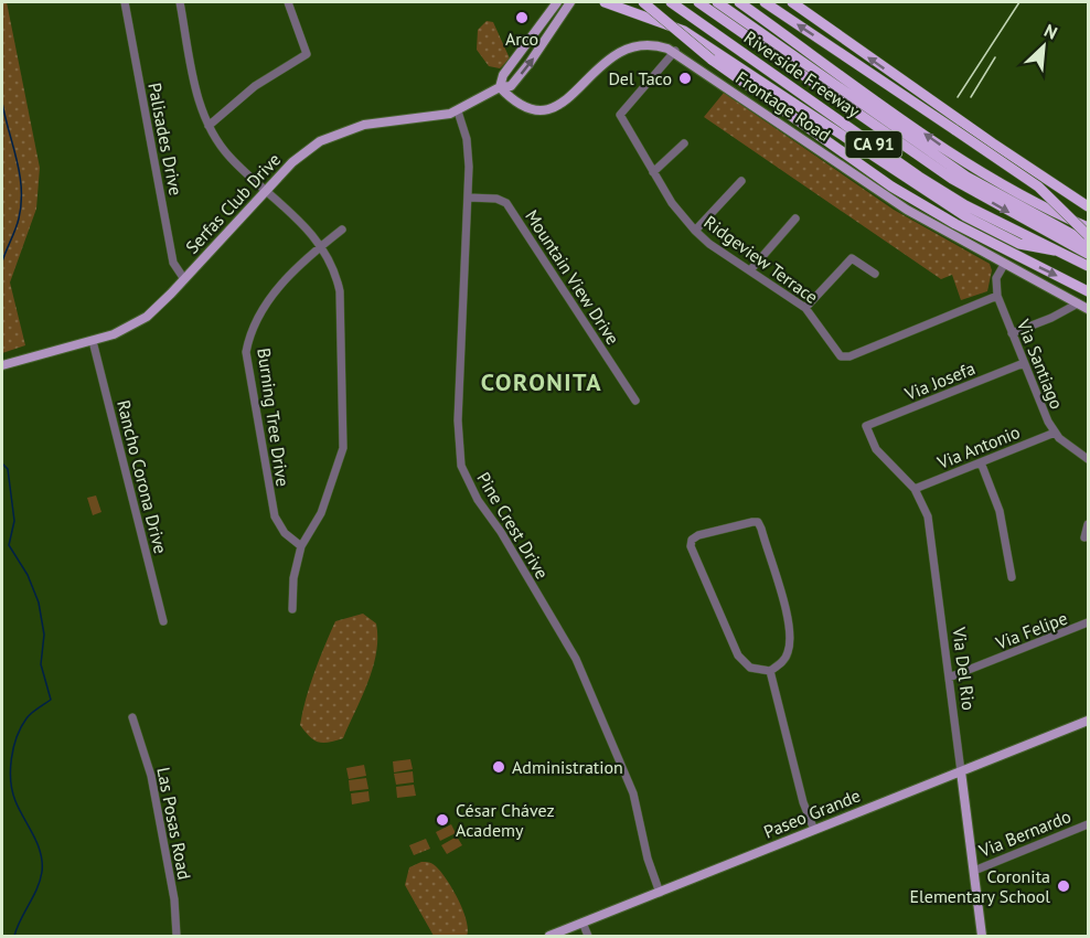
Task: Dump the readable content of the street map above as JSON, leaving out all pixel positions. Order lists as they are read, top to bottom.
{
  "streets": {
    "highway": ["Riverside Freeway", "CA 91"],
    "main road": [
      "Frontage Road",
      "Serfas Club Drive",
      "Via Del Rio",
      "Paseo Grande"
    ],
    "street": [
      "Palisades Drive",
      "Ridgeview Terrace",
      "Mountain View Drive",
      "Via Santiago",
      "Via Josefa",
      "Burning Tree Drive",
      "Via Antonio",
      "Rancho Corona Drive",
      "Pine Crest Drive",
      "Via Felipe",
      "Las Posas Road",
      "Via Bernardo"
    ]
  },
  "crossings": [
    ["Frontage Road", "Serfas Club Drive"],
    ["Frontage Road", "Ridgeview Terrace"],
    ["Palisades Drive", "Serfas Club Drive"],
    ["Serfas Club Drive", "Rancho Corona Drive"],
    ["Serfas Club Drive", "Pine Crest Drive"],
    ["Ridgeview Terrace", "Via Santiago"],
    ["Mountain View Drive", "Pine Crest Drive"],
    ["Via Santiago", "Via Josefa"],
    ["Via Santiago", "Via Antonio"],
    ["Via Josefa", "Via Del Rio"],
    ["Via Antonio", "Via Del Rio"],
    ["Pine Crest Drive", "Paseo Grande"],
    ["Via Felipe", "Via Del Rio"],
    ["Via Del Rio", "Paseo Grande"],
    ["Via Del Rio", "Via Bernardo"]
  ],
  "districts": ["CORONITA"],
  "places": [
    "Arco",
    "Del Taco",
    "Administration",
    "César Chávez Academy",
    "Coronita Elementary School"
  ],
  "north": "top right"
}
